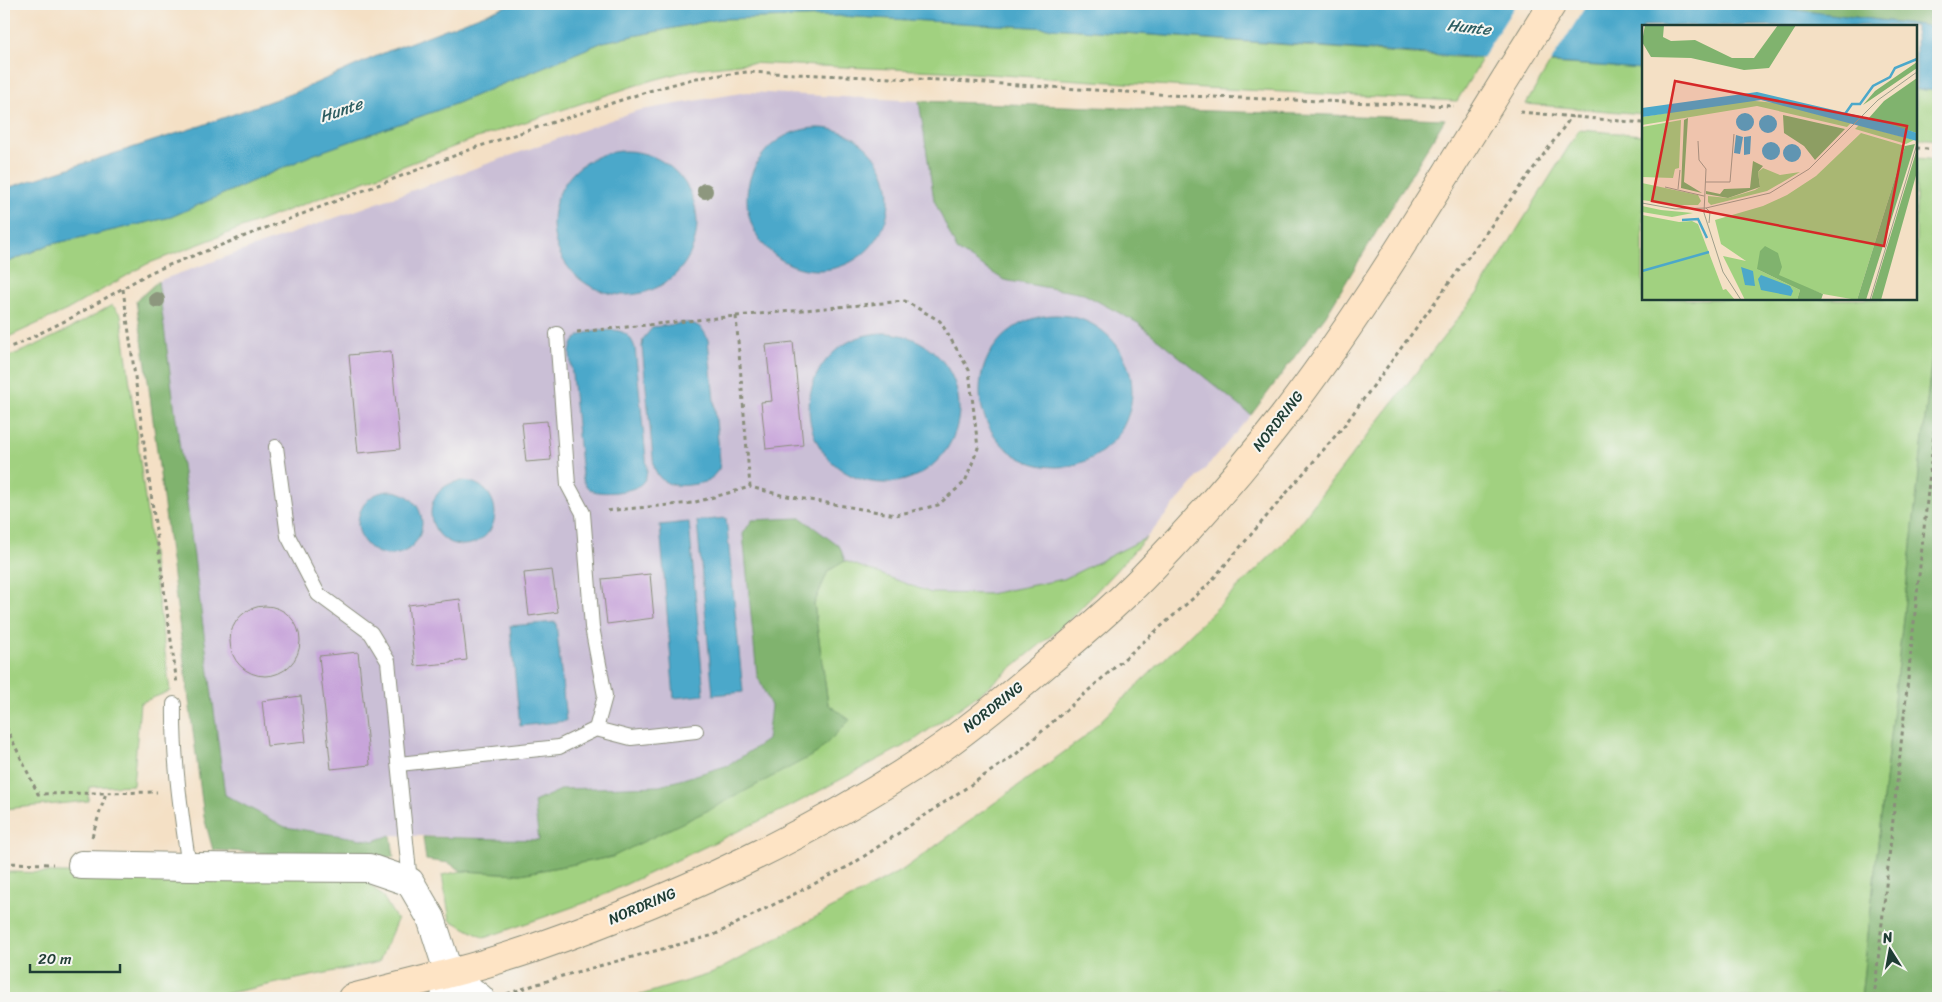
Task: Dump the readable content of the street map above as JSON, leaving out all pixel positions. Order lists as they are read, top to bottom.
{
  "streets": {
    "main road": ["NORDRING"]
  },
  "water": ["Hunte"],
  "scale_bar": "20 m",
  "north": "top"
}
